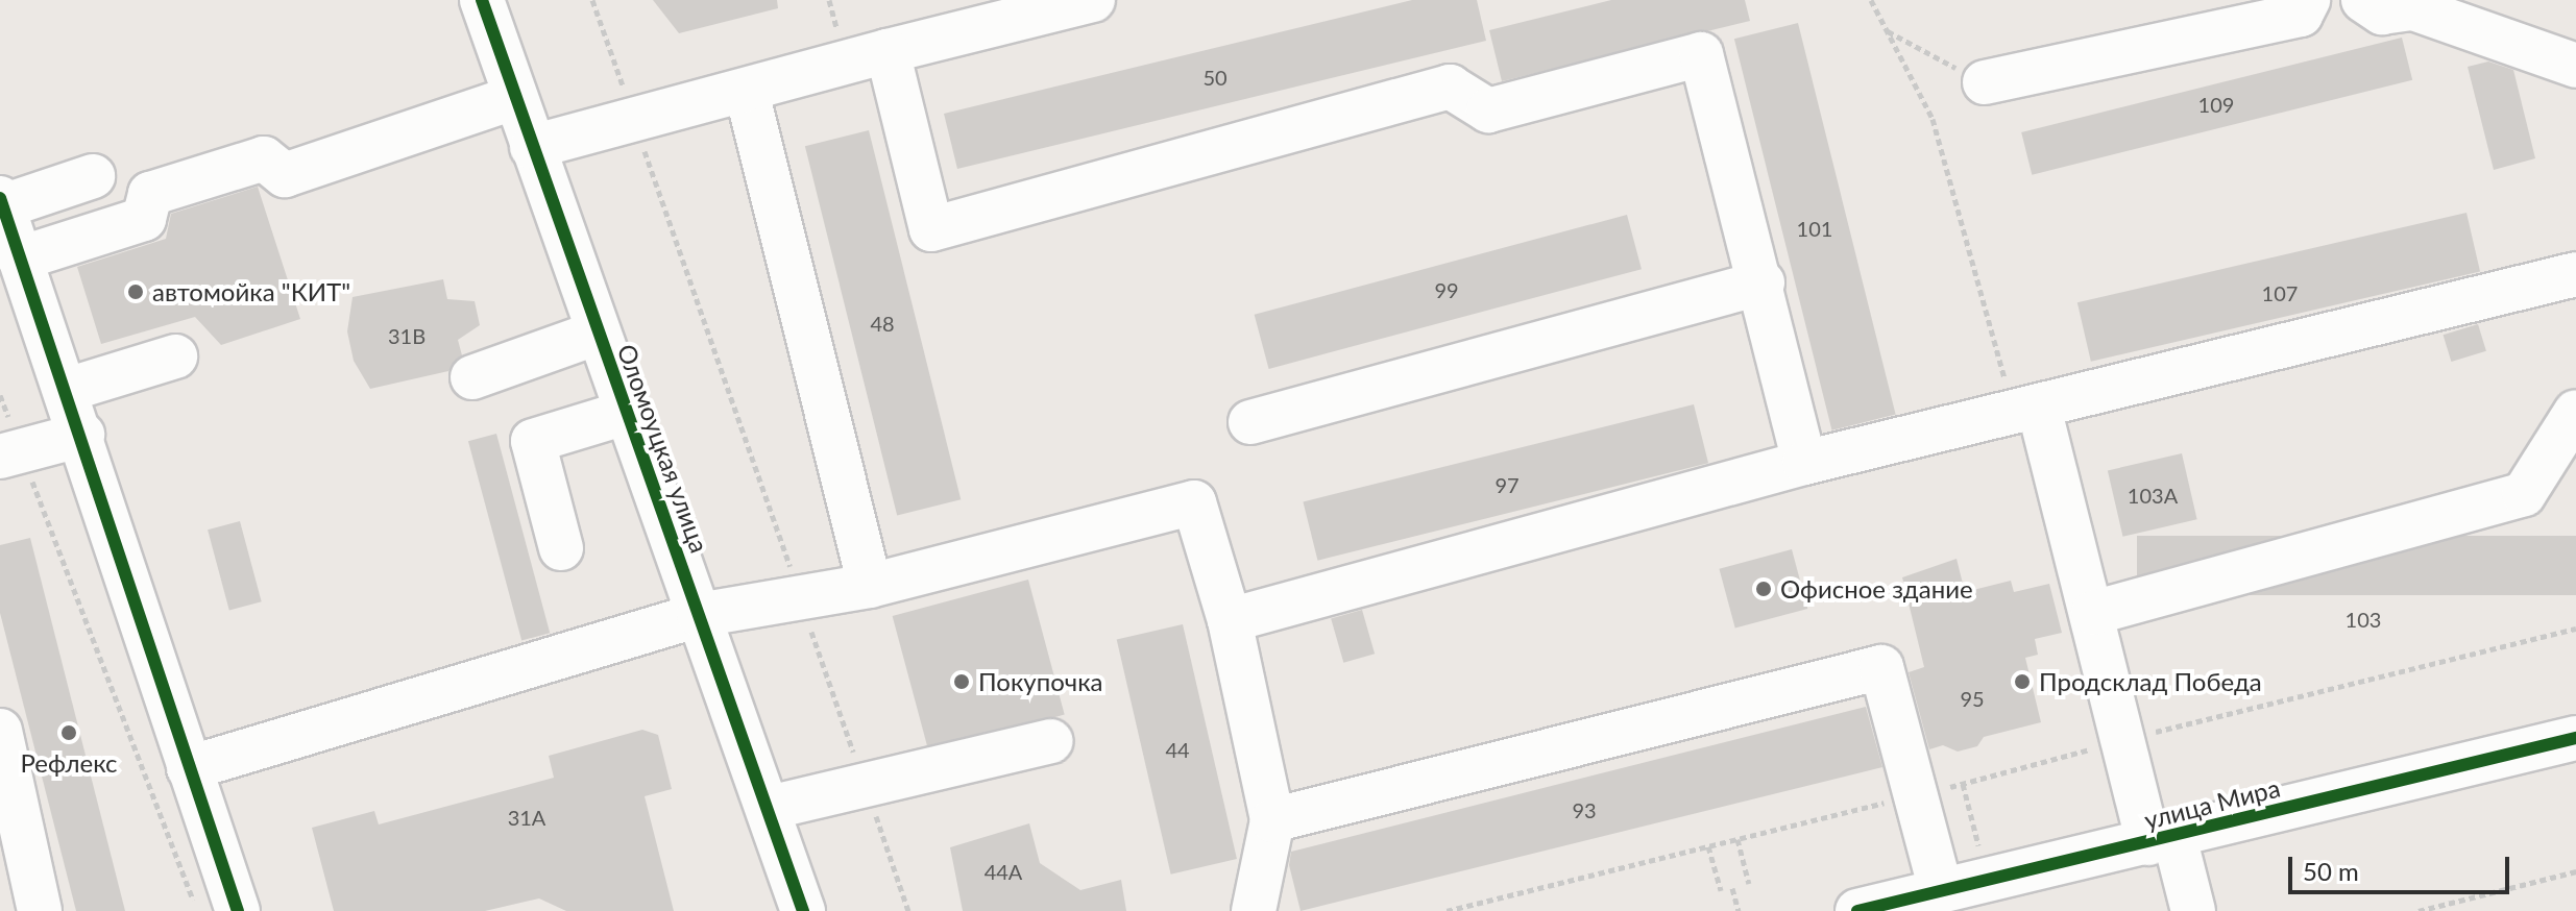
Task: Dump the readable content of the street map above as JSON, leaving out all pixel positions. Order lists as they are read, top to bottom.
{
  "streets": {
    "street": ["Оломоуцкая улица", "улица Мира"]
  },
  "places": [
    "автомойка \"КИТ\"",
    "Офисное здание",
    "Покупочка",
    "Продсклад Победа",
    "Рефлекс"
  ],
  "house_numbers": [
    "50",
    "109",
    "101",
    "99",
    "107",
    "48",
    "31В",
    "97",
    "103А",
    "103",
    "95",
    "44",
    "93",
    "31А",
    "44А"
  ],
  "scale_bar": "50 m"
}
